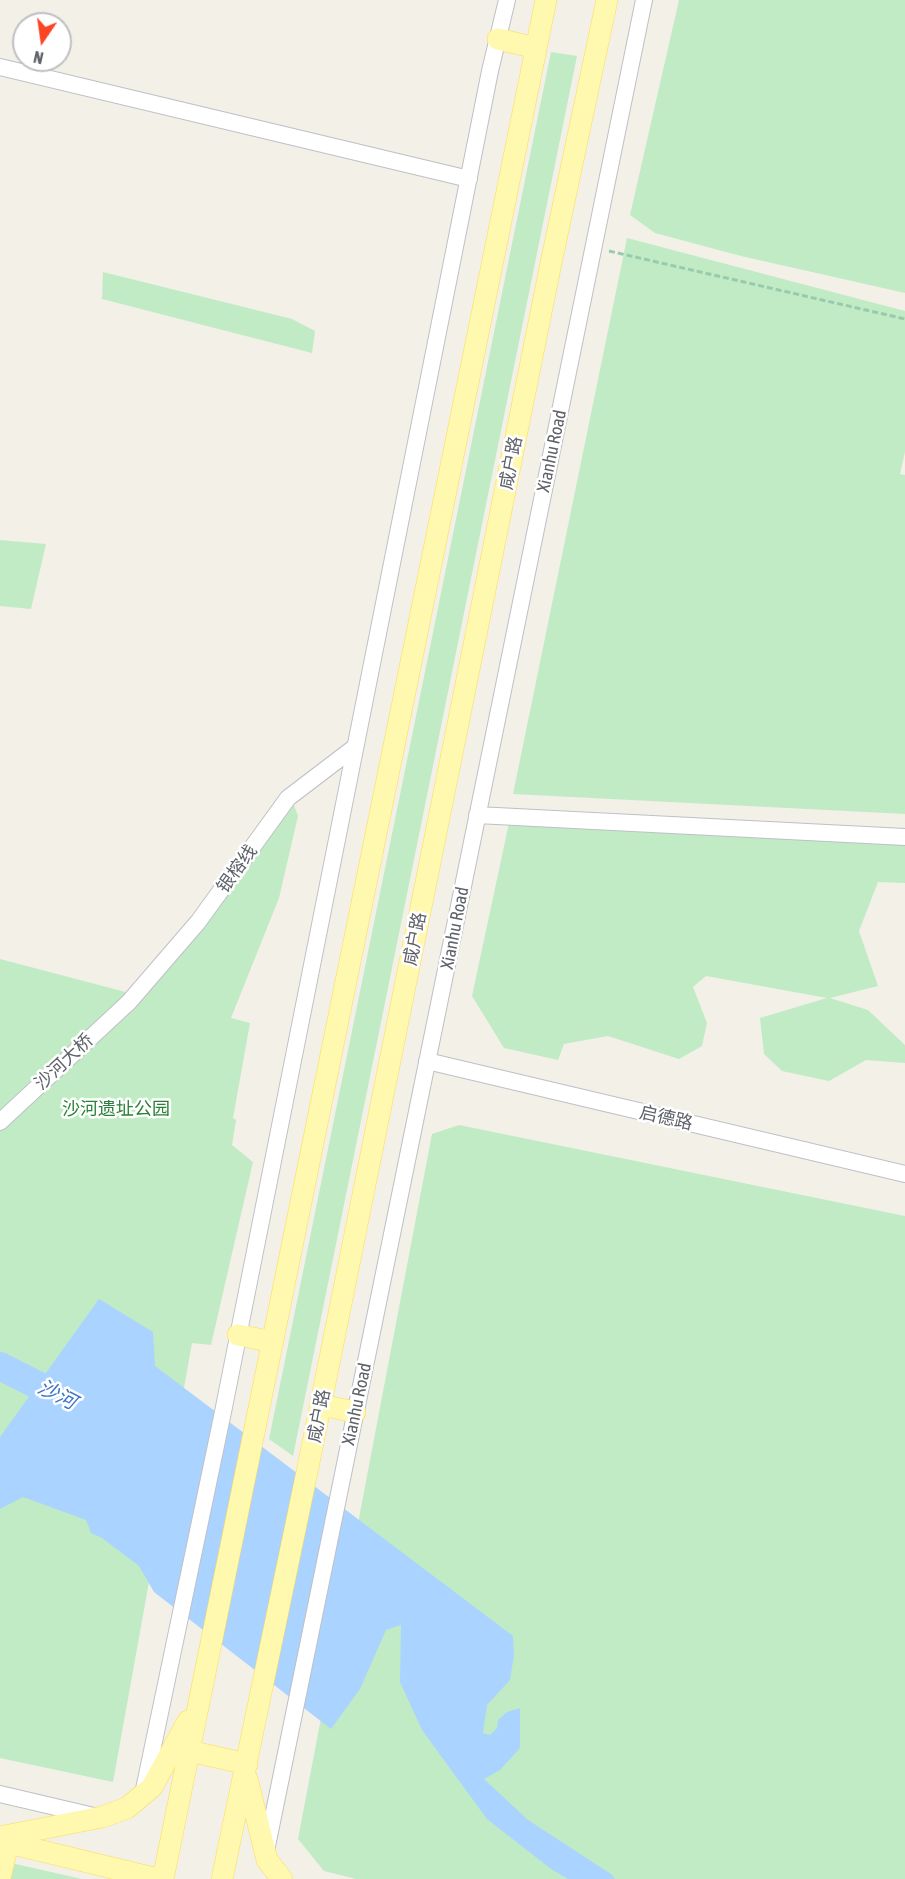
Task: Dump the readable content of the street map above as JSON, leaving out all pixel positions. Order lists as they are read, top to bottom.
{
  "streets": {
    "main road": ["咸户路"],
    "street": [
      "Xianhu Road",
      "银榕线",
      "沙河大桥",
      "启德路"
    ]
  },
  "crossings": [
    ["Xianhu Road", "启德路"],
    ["银榕线", "沙河大桥"]
  ],
  "water": ["沙河"],
  "parks": ["沙河遗址公园"],
  "north": "bottom"
}
